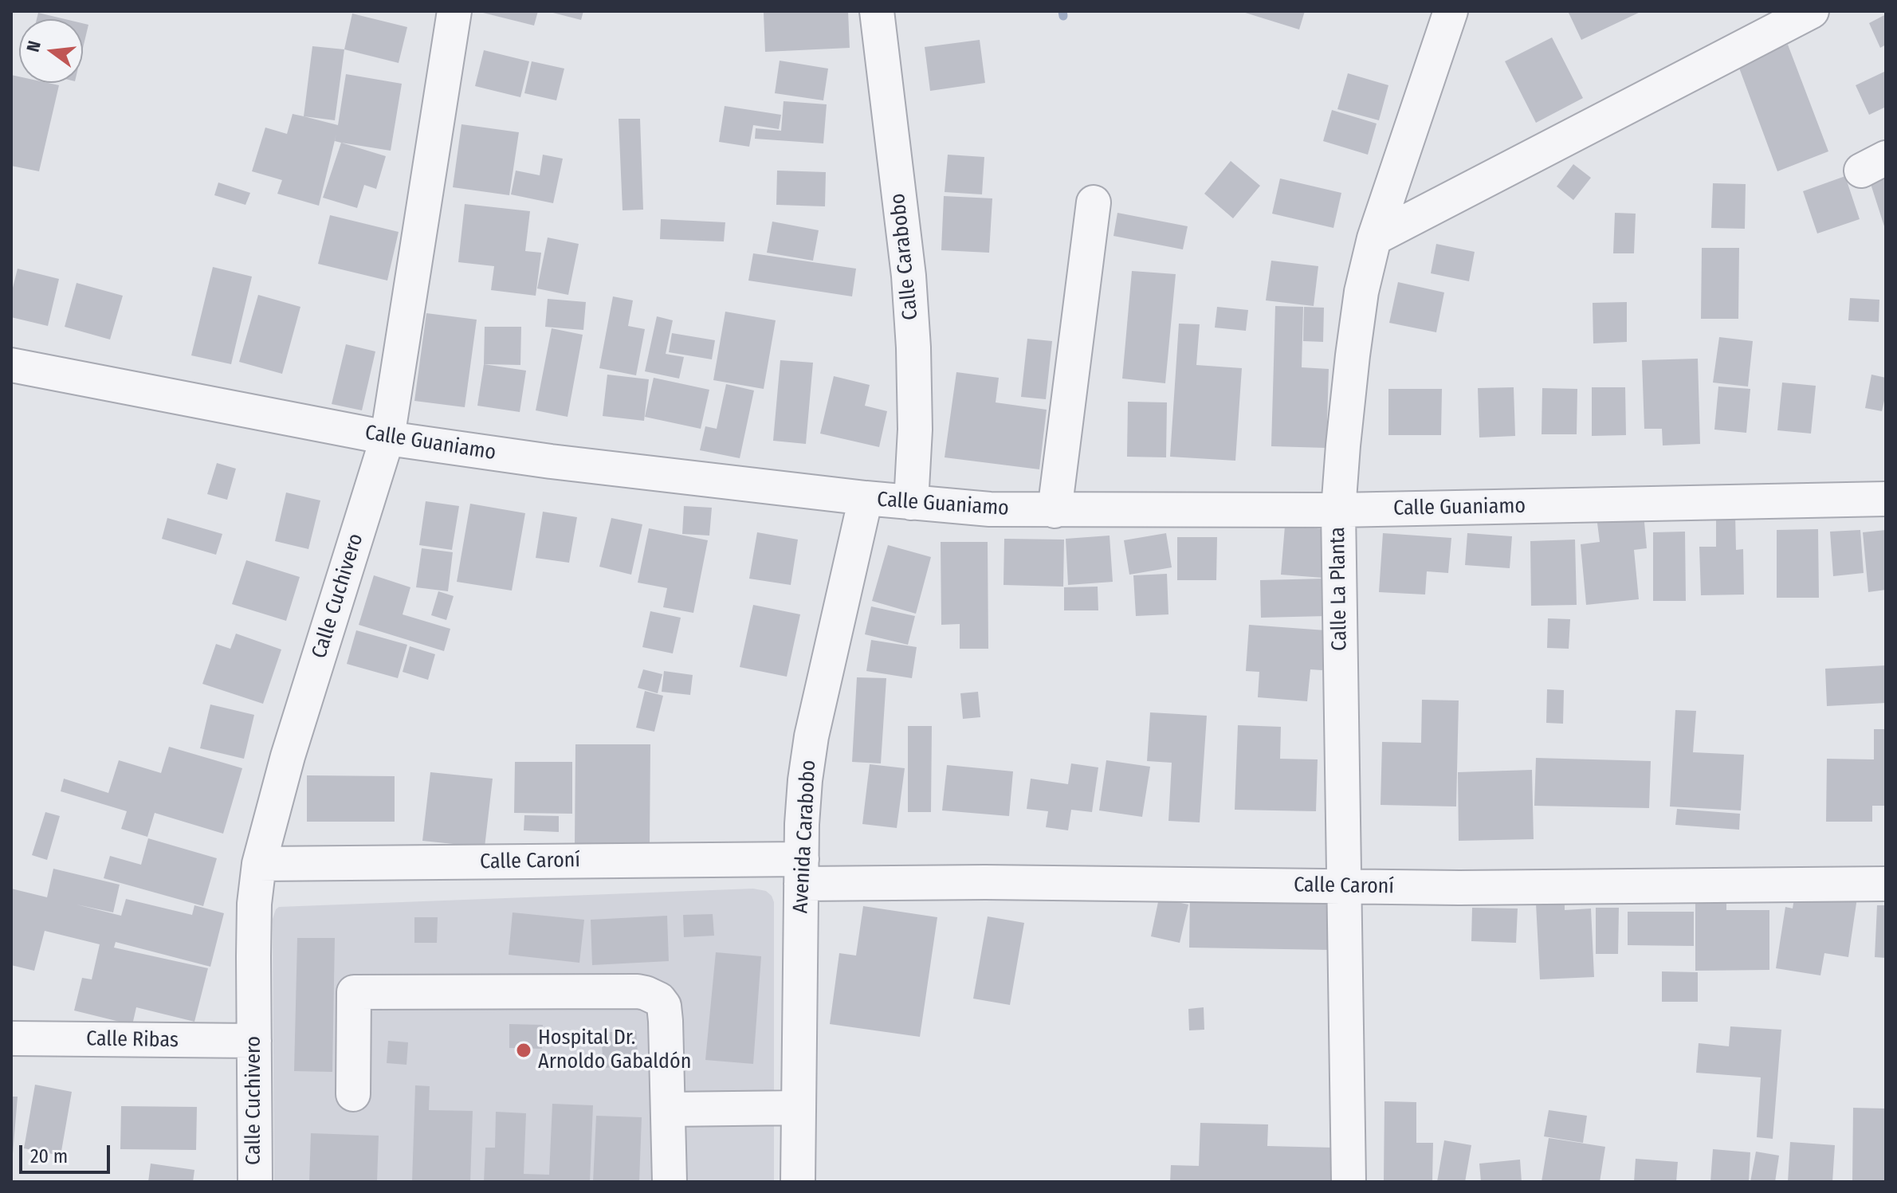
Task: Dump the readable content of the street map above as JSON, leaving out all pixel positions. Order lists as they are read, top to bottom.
{
  "streets": {
    "street": [
      "Calle Carabobo",
      "Calle Guaniamo",
      "Calle La Planta",
      "Calle Cuchivero",
      "Avenida Carabobo",
      "Calle Caroní",
      "Calle Ribas"
    ]
  },
  "crossings": [
    ["Calle Carabobo", "Calle Guaniamo"],
    ["Calle Guaniamo", "Calle La Planta"],
    ["Calle Guaniamo", "Calle Cuchivero"],
    ["Calle Guaniamo", "Avenida Carabobo"],
    ["Calle La Planta", "Calle Caroní"],
    ["Calle Cuchivero", "Calle Caroní"],
    ["Calle Cuchivero", "Calle Ribas"],
    ["Avenida Carabobo", "Calle Caroní"]
  ],
  "places": ["Hospital Dr. Arnoldo Gabaldón"],
  "scale_bar": "20 m",
  "north": "left"
}
